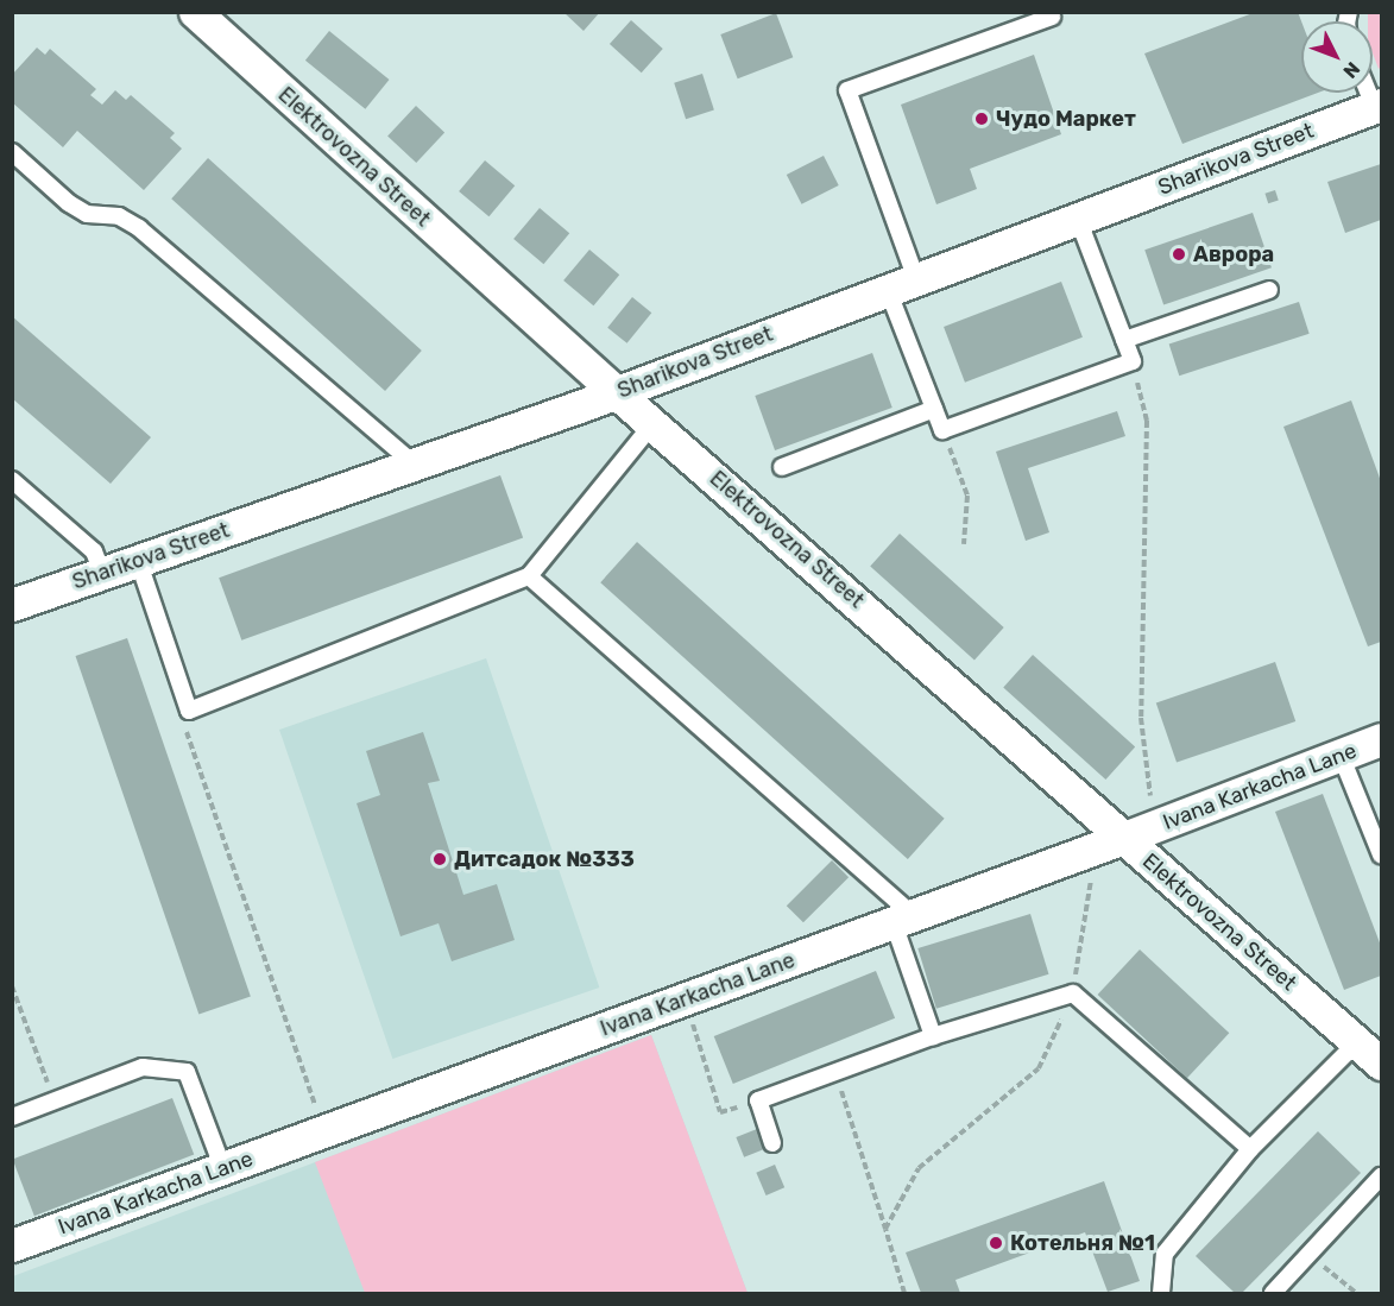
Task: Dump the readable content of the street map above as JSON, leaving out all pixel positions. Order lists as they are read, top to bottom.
{
  "streets": {
    "street": ["Elektrovozna Street", "Sharikova Street", "Ivana Karkacha Lane"]
  },
  "crossings": [
    ["Elektrovozna Street", "Sharikova Street"],
    ["Elektrovozna Street", "Ivana Karkacha Lane"]
  ],
  "places": [
    "Чудо Маркет",
    "Аврора",
    "Дитсадок №333",
    "Котельня №1"
  ],
  "north": "bottom right"
}
